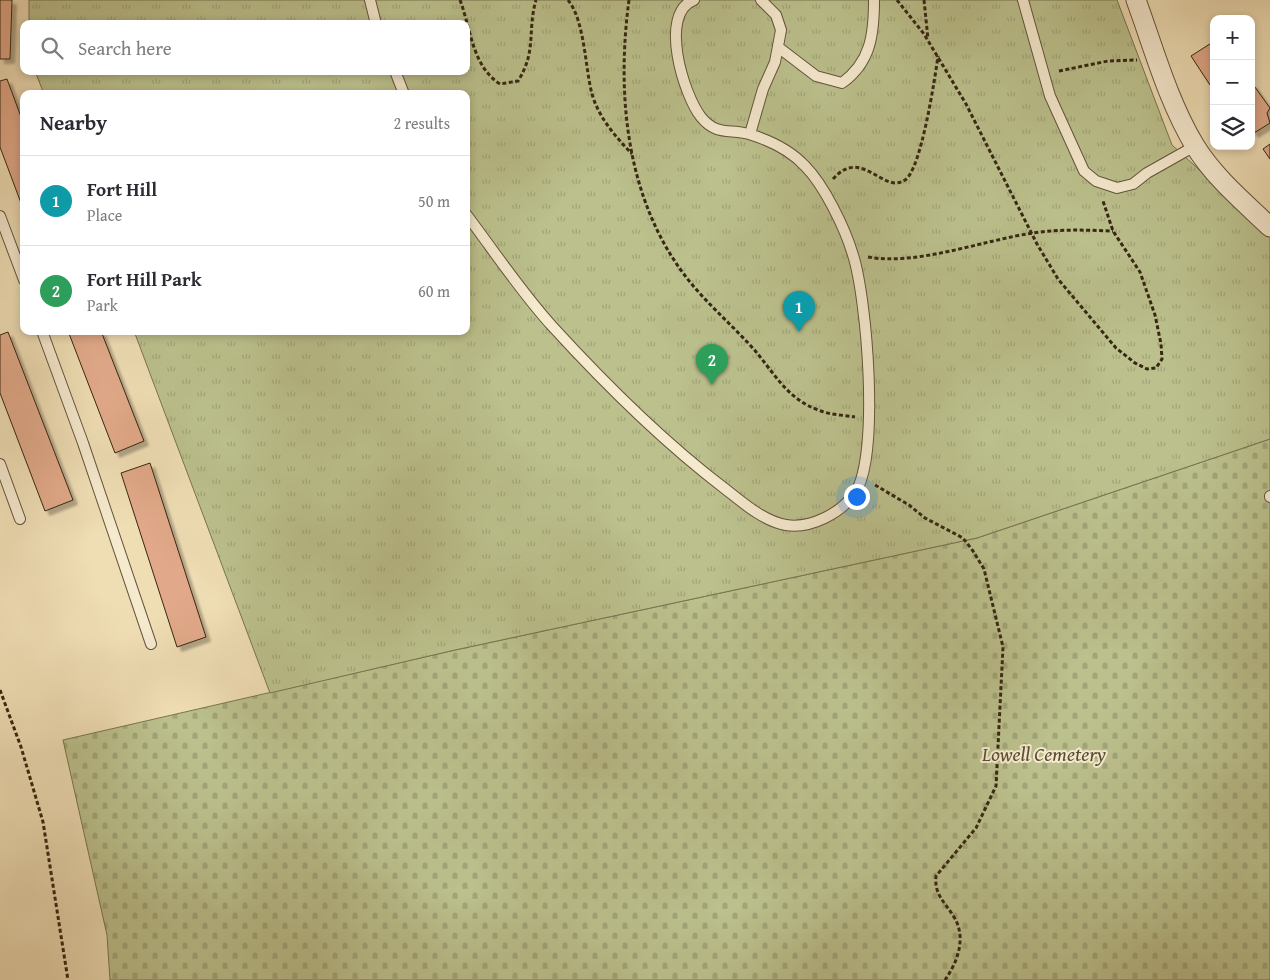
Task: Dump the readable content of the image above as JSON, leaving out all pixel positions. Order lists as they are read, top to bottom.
{
  "parks": ["Lowell Cemetery"],
  "page": {
    "map_buttons": ["+", "−"],
    "search": "Search here",
    "heading": ["Nearby", "2 results"],
    "list": [
      {
        "mark": "1",
        "name": "Fort Hill",
        "note": "Place",
        "value": "50 m"
      },
      {
        "mark": "2",
        "name": "Fort Hill Park",
        "note": "Park",
        "value": "60 m"
      }
    ],
    "pins": ["1", "2"]
  }
}
